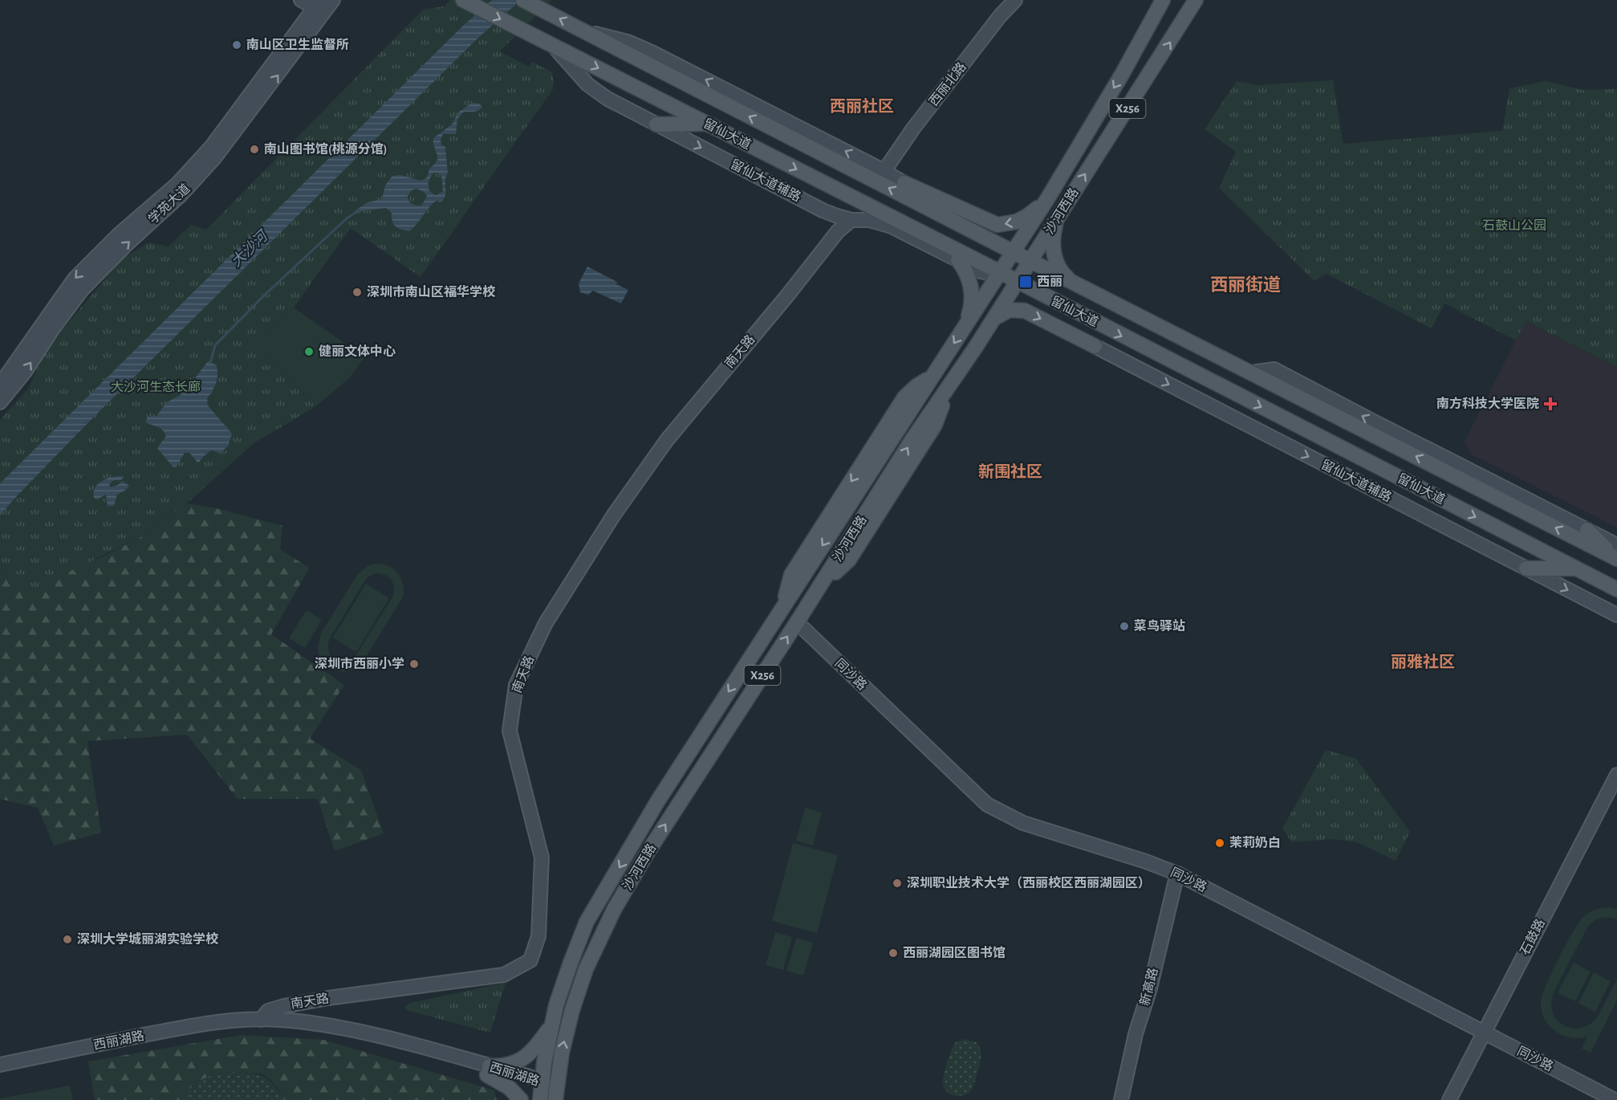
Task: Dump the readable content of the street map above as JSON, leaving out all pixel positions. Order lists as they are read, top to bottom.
{
  "streets": {
    "main road": ["X256", "留仙大道", "沙河西路"],
    "street": [
      "西丽北路",
      "留仙大道辅路",
      "学苑大道",
      "南天路",
      "同沙路",
      "石鼓路",
      "新高路",
      "西丽湖路"
    ]
  },
  "crossings": [
    ["留仙大道", "留仙大道辅路"],
    ["留仙大道", "沙河西路"],
    ["留仙大道辅路", "沙河西路"],
    ["留仙大道辅路", "南天路"],
    ["沙河西路", "同沙路"],
    ["沙河西路", "西丽湖路"],
    ["南天路", "西丽湖路"],
    ["同沙路", "石鼓路"],
    ["同沙路", "新高路"]
  ],
  "districts": [
    "西丽社区",
    "西丽街道",
    "新围社区",
    "丽雅社区"
  ],
  "water": ["大沙河"],
  "parks": ["石鼓山公园", "大沙河生态长廊"],
  "places": {
    "other": [
      "南山区卫生监督所",
      "南山图书馆(桃源分馆)",
      "深圳市南山区福华学校",
      "健丽文体中心",
      "菜鸟驿站",
      "深圳市西丽小学",
      "茉莉奶白",
      "深圳职业技术大学（西丽校区西丽湖园区）",
      "深圳大学城丽湖实验学校",
      "西丽湖园区图书馆"
    ],
    "transit": ["西丽"],
    "health": ["南方科技大学医院"]
  }
}
